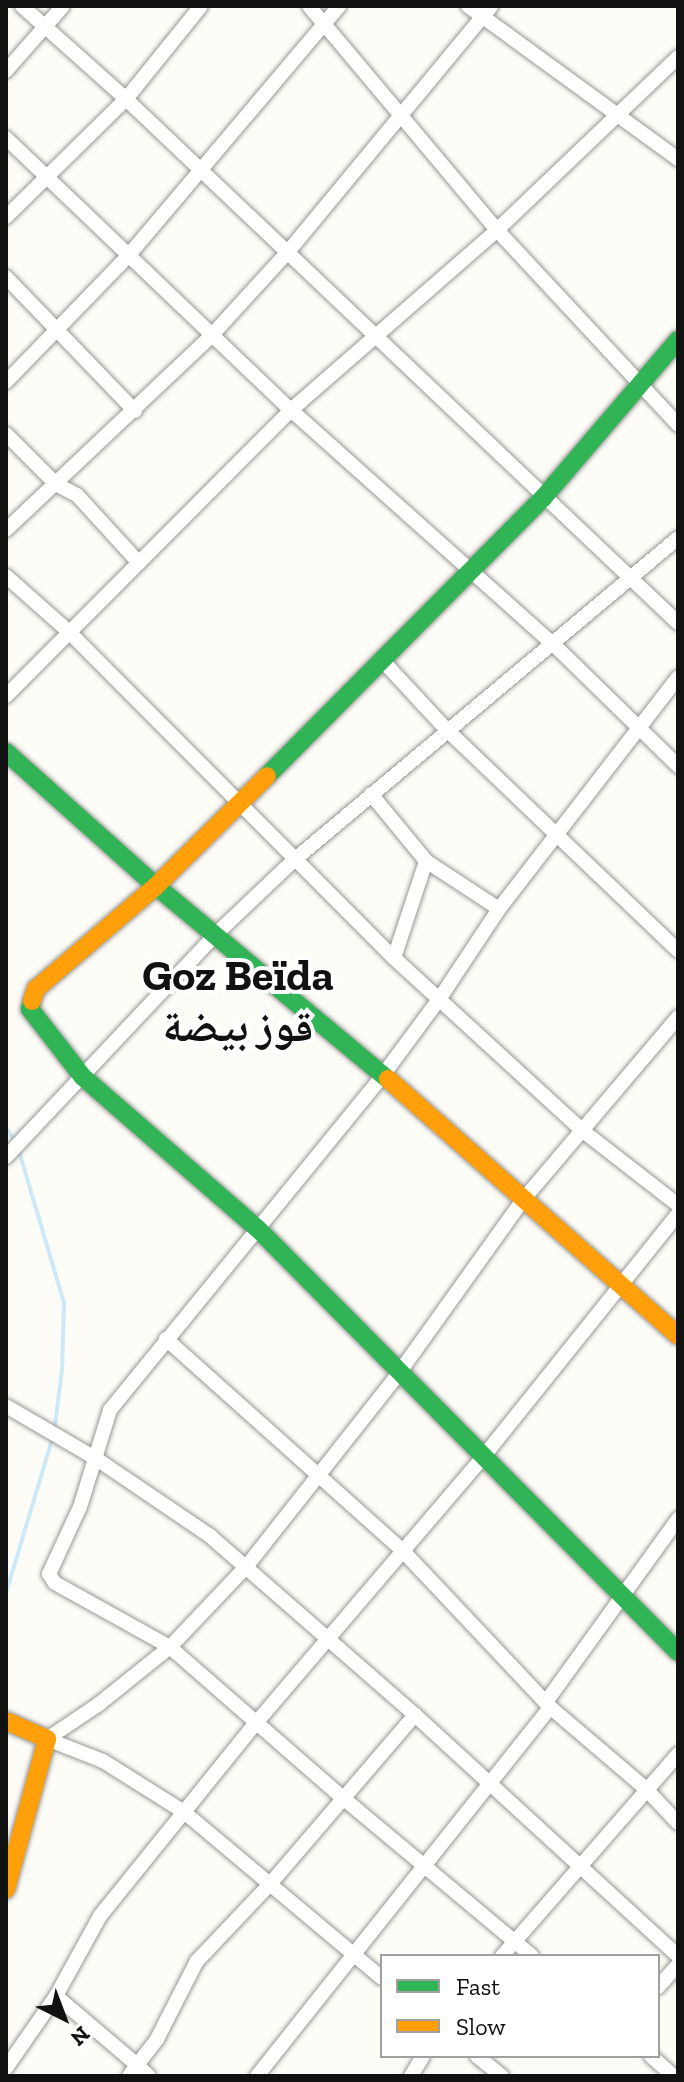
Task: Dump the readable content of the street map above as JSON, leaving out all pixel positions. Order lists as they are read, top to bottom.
{
  "districts": ["Goz Beïda قوز بيضة"],
  "legend": ["Fast", "Slow"],
  "north": "bottom right"
}
